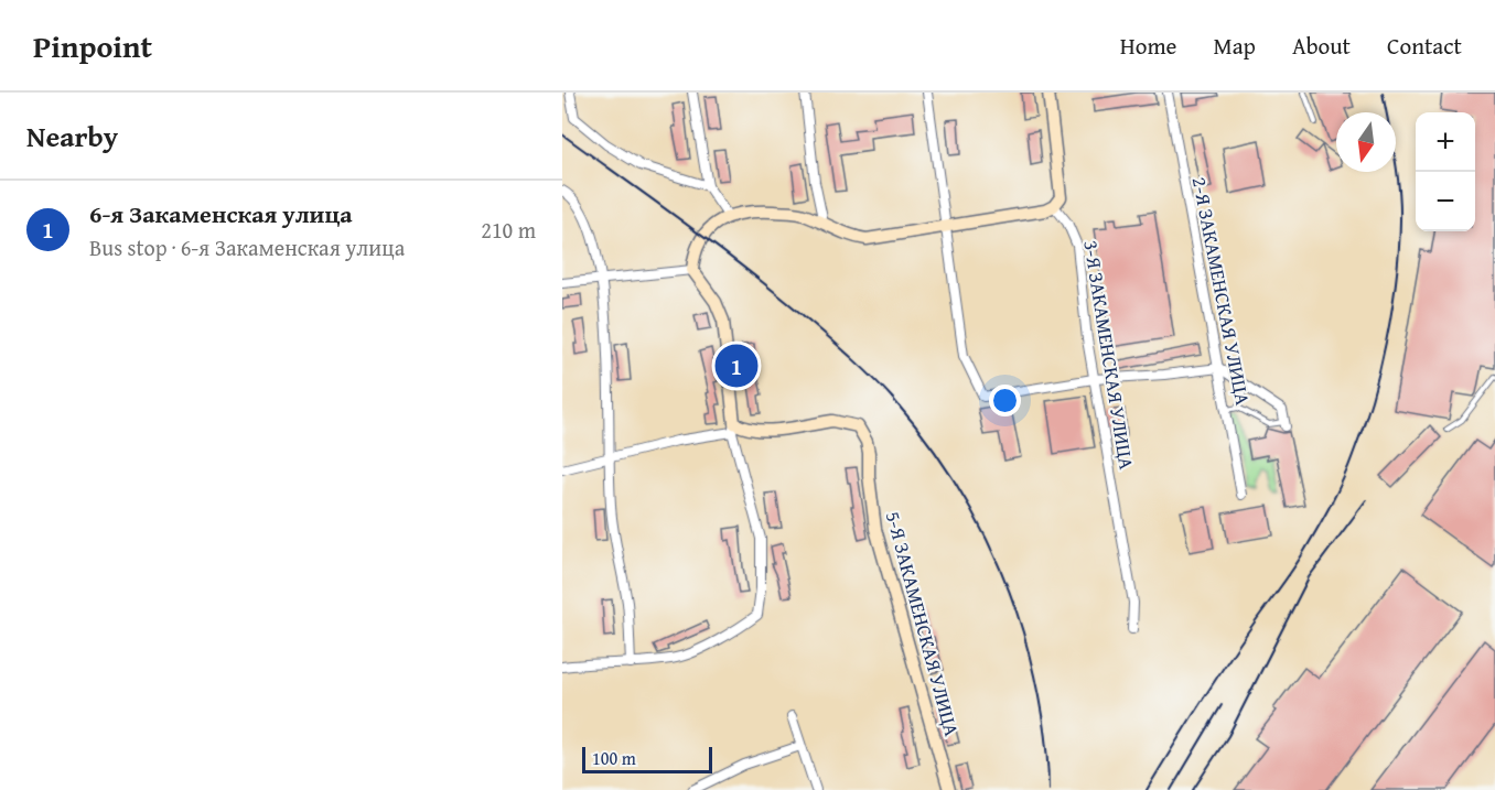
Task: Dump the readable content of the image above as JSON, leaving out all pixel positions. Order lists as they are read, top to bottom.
{
  "streets": {
    "street": ["2-Я ЗАКАМЕНСКАЯ УЛИЦА", "3-Я ЗАКАМЕНСКАЯ УЛИЦА", "5-Я ЗАКАМЕНСКАЯ УЛИЦА"]
  },
  "scale_bar": "100 m",
  "north": "bottom",
  "page": {
    "header": "Pinpoint",
    "nav": [
      "Home",
      "Map",
      "About",
      "Contact"
    ],
    "heading": "Nearby",
    "map_buttons": ["+", "−"],
    "list": [
      {
        "mark": "1",
        "name": "6-я Закаменская улица",
        "note": "Bus stop · 6-я Закаменская улица",
        "value": "210 m"
      }
    ],
    "pins": "1",
    "scale": "100 m"
  }
}
